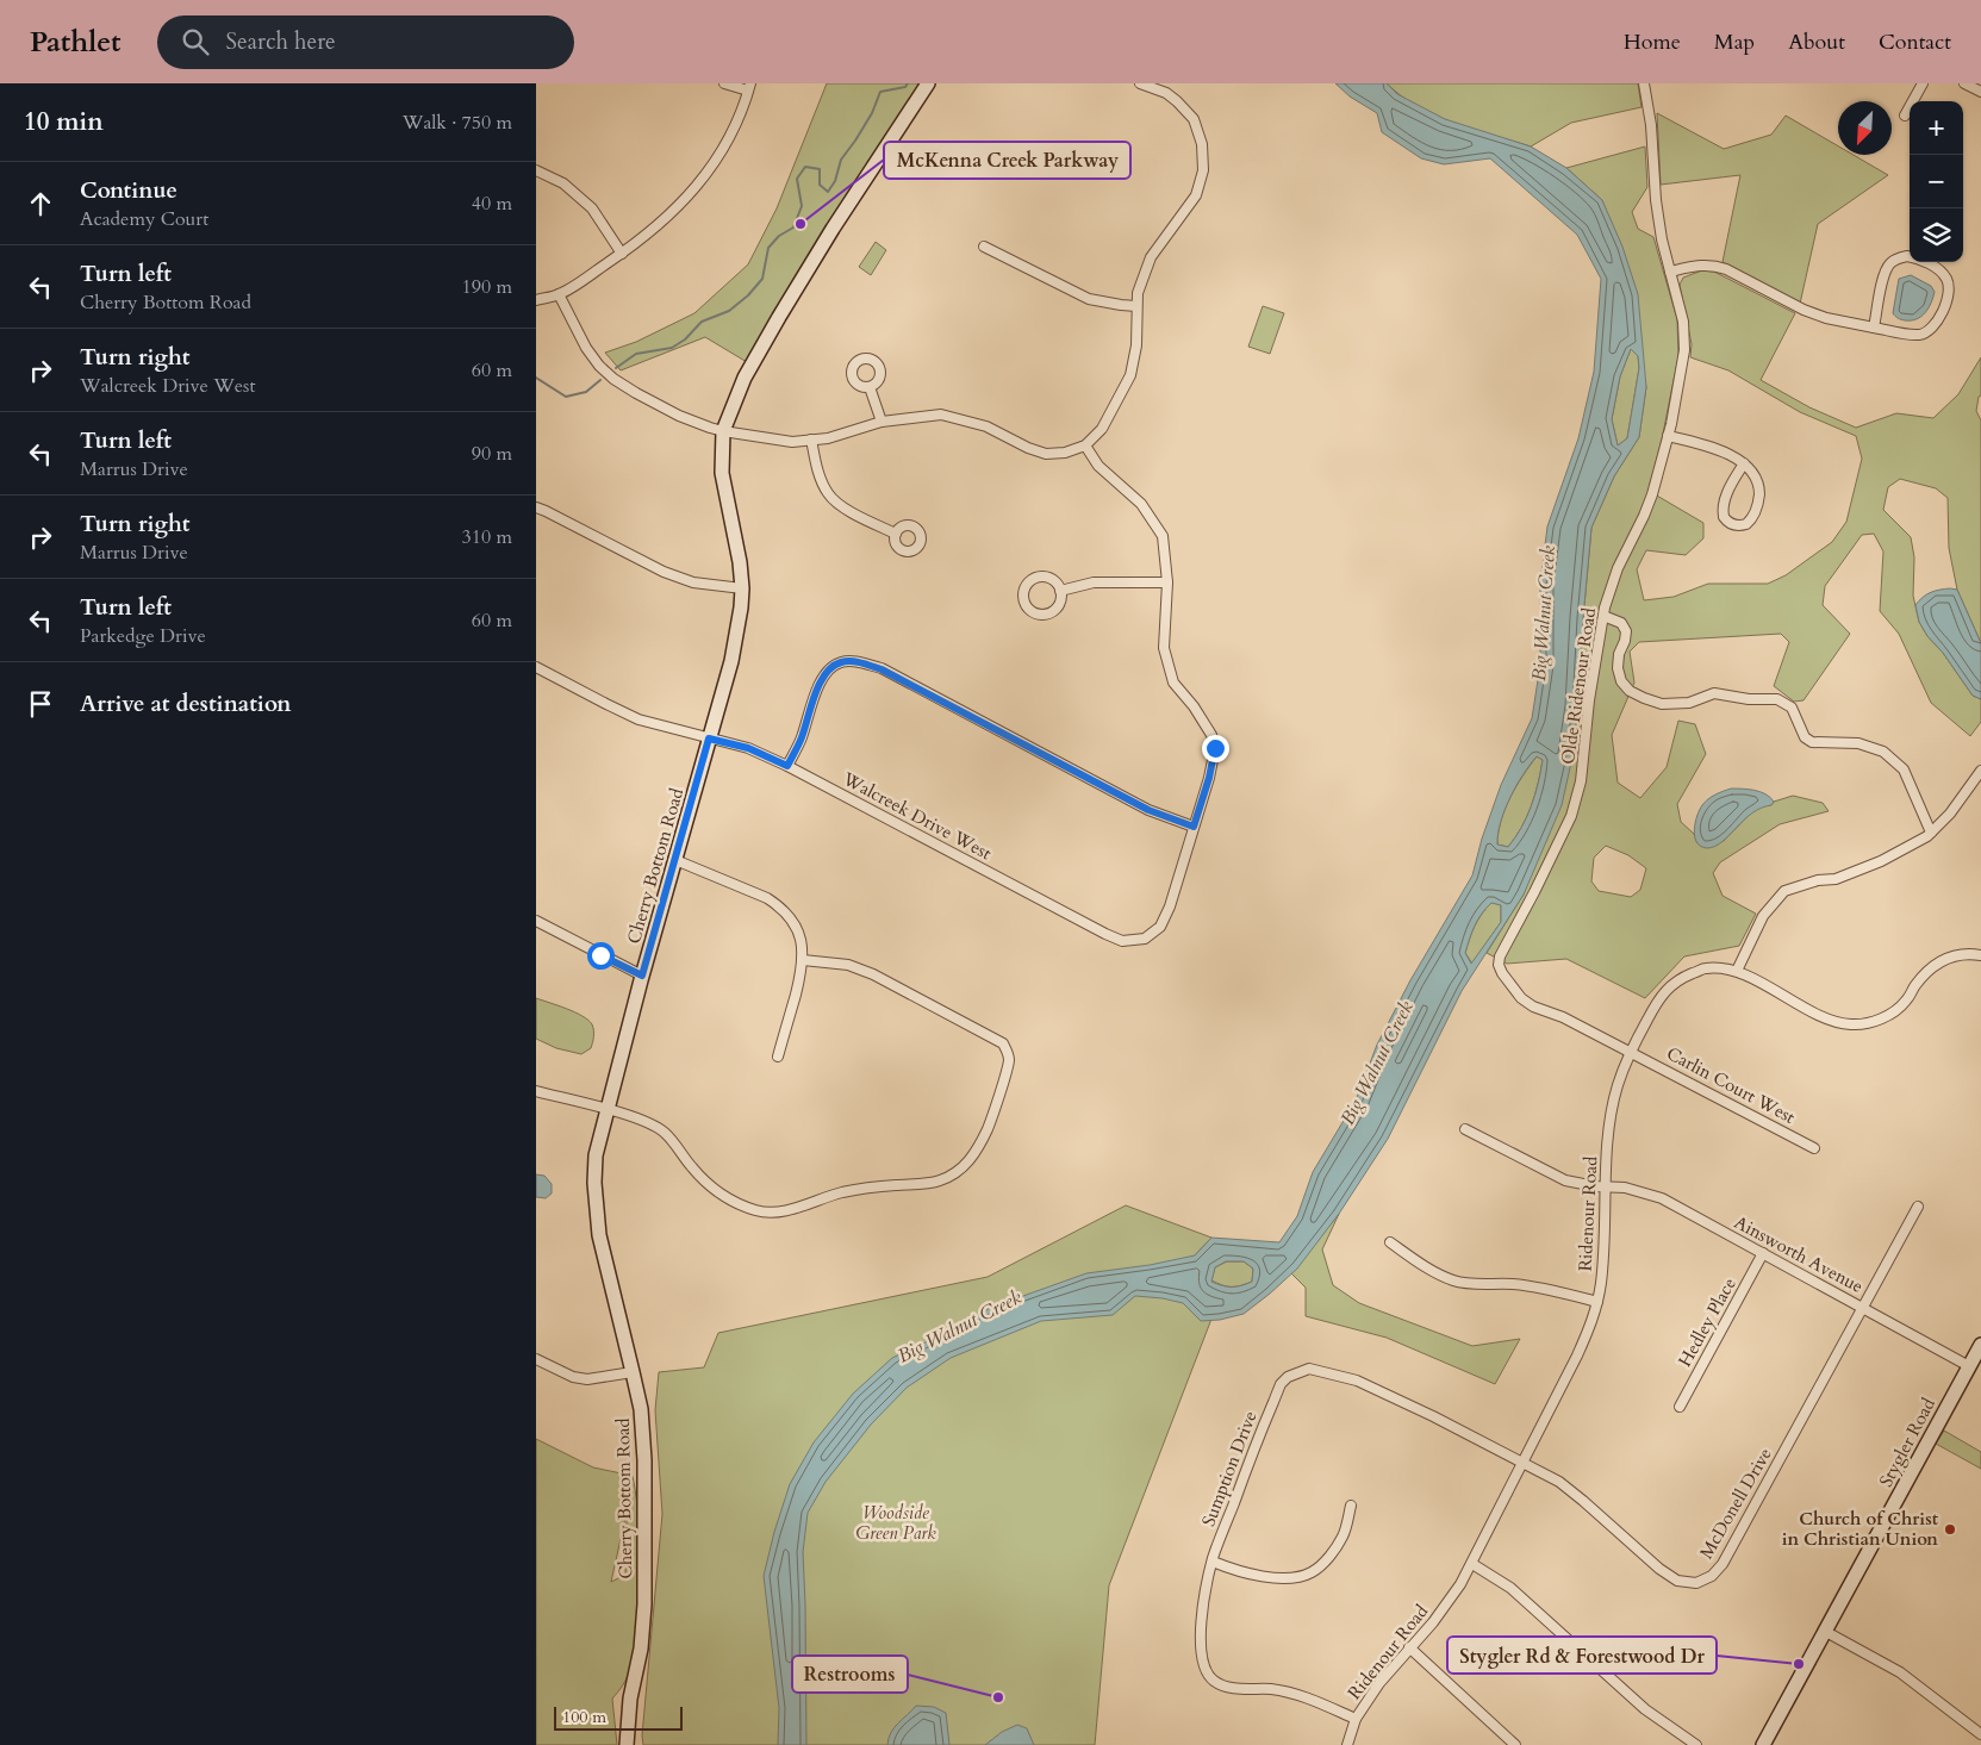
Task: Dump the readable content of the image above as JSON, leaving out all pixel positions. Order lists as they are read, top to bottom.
{
  "streets": {
    "main road": ["Cherry Bottom Road", "Stygler Road"],
    "street": [
      "Olde Ridenour Road",
      "Walcreek Drive West",
      "Carlin Court West",
      "Ridenour Road",
      "Ainsworth Avenue",
      "Hedley Place",
      "Sumption Drive",
      "McDonell Drive"
    ]
  },
  "crossings": [
    ["Olde Ridenour Road", "Carlin Court West"],
    ["Walcreek Drive West", "Cherry Bottom Road"],
    ["Carlin Court West", "Ridenour Road"],
    ["Ridenour Road", "Ainsworth Avenue"],
    ["Ridenour Road", "Sumption Drive"],
    ["Ridenour Road", "McDonell Drive"],
    ["Ainsworth Avenue", "Hedley Place"],
    ["Ainsworth Avenue", "Stygler Road"],
    ["Ainsworth Avenue", "McDonell Drive"],
    ["Sumption Drive", "McDonell Drive"]
  ],
  "water": ["Big Walnut Creek"],
  "parks": ["Woodside Green Park"],
  "places": [
    "McKenna Creek Parkway",
    "Church of Christ in Christian Union",
    "Stygler Rd & Forestwood Dr",
    "Restrooms"
  ],
  "scale_bar": "100 m",
  "north": "bottom left",
  "page": {
    "header": "Pathlet",
    "search": "Search here",
    "nav": [
      "Home",
      "Map",
      "About",
      "Contact"
    ],
    "heading": ["10 min", "Walk · 750 m"],
    "map_buttons": ["+", "−"],
    "list": [
      ["Continue", "Academy Court", "40 m"],
      ["Turn left", "Cherry Bottom Road", "190 m"],
      ["Turn right", "Walcreek Drive West", "60 m"],
      ["Turn left", "Marrus Drive", "90 m"],
      ["Turn right", "Marrus Drive", "310 m"],
      ["Turn left", "Parkedge Drive", "60 m"],
      "Arrive at destination"
    ],
    "scale": "100 m"
  }
}
